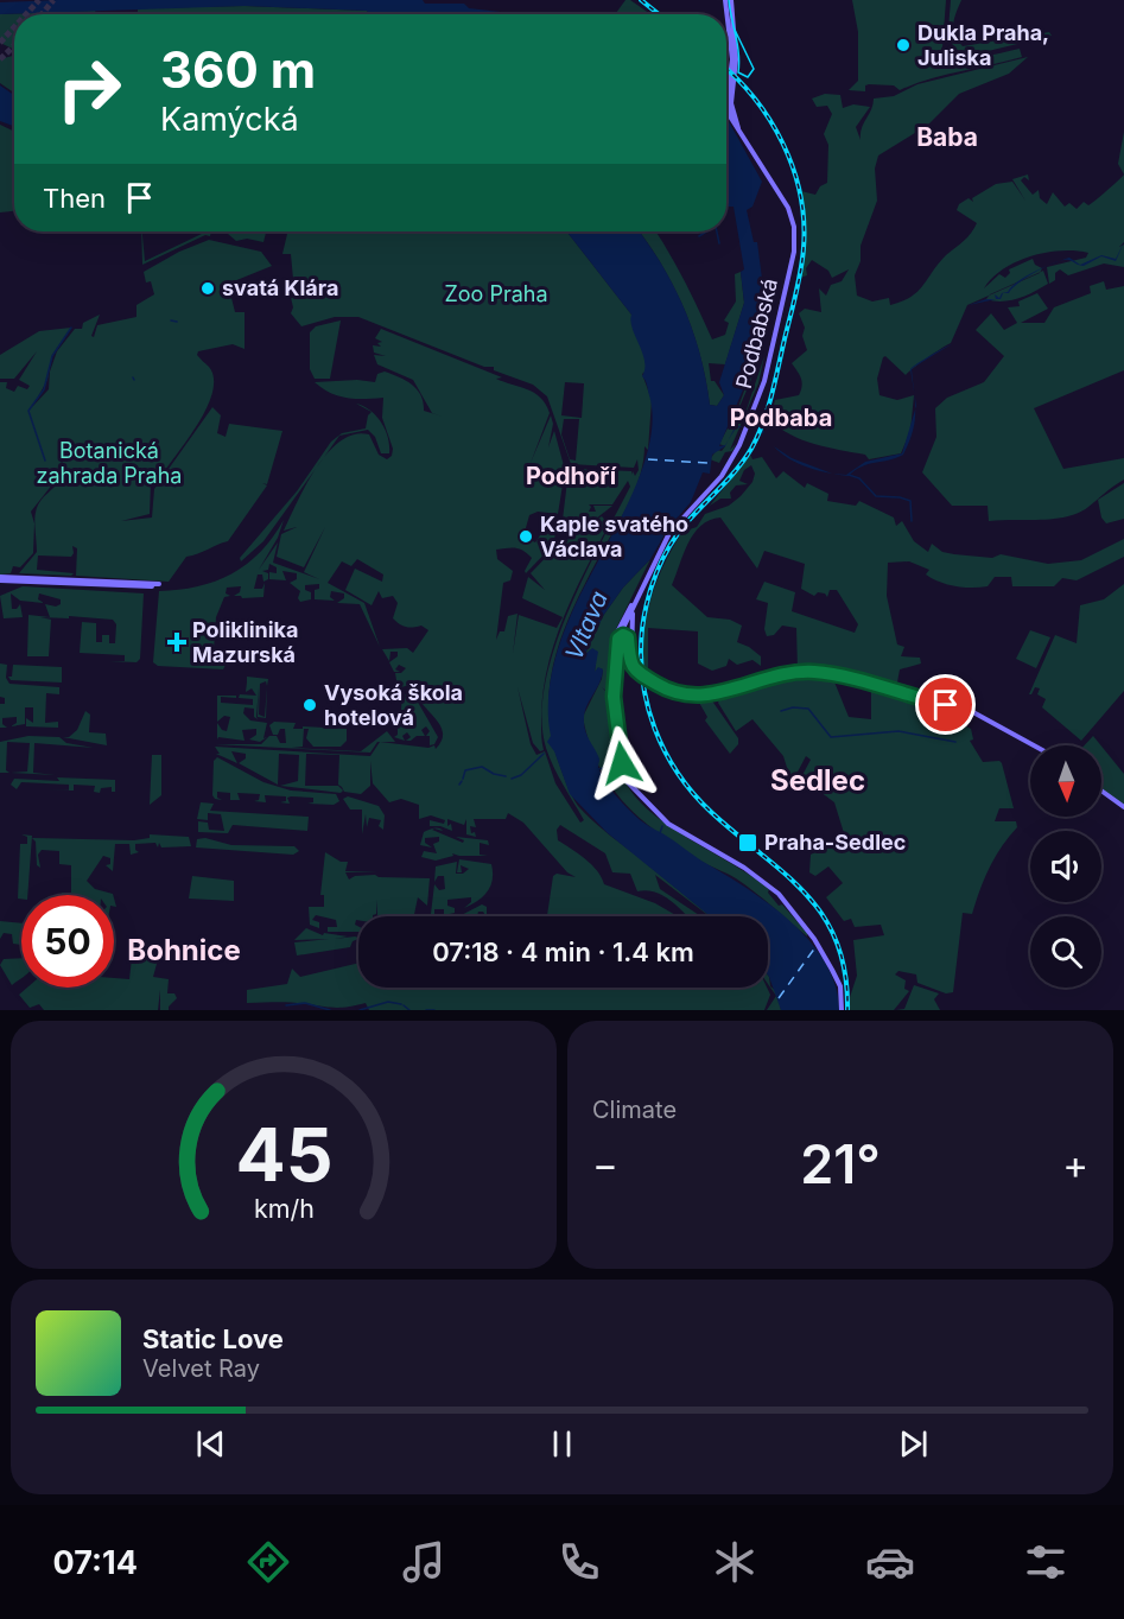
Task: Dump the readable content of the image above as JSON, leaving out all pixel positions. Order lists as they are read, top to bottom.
{
  "streets": {
    "main road": ["Podbabská"]
  },
  "districts": [
    "Baba",
    "Podbaba",
    "Podhoří",
    "Sedlec",
    "Bohnice"
  ],
  "water": ["Vltava"],
  "parks": ["Zoo Praha", "Botanická zahrada Praha"],
  "places": {
    "other": [
      "Dukla Praha, Juliska",
      "svatá Klára",
      "Kaple svatého Václava",
      "Vysoká škola hotelová"
    ],
    "health": ["Poliklinika Mazurská"],
    "transit": ["Praha-Sedlec"]
  },
  "north": "bottom",
  "page": {
    "turn": ["360 m", "Kamýcká"],
    "then": "Then",
    "limit": "50",
    "trip": "07:18 · 4 min · 1.4 km",
    "tile": "Climate",
    "heat": ["−", "21°", "+"],
    "song": ["Static Love", "Velvet Ray"],
    "tabs": "07:14",
    "gauge": ["45", "km/h"]
  }
}
